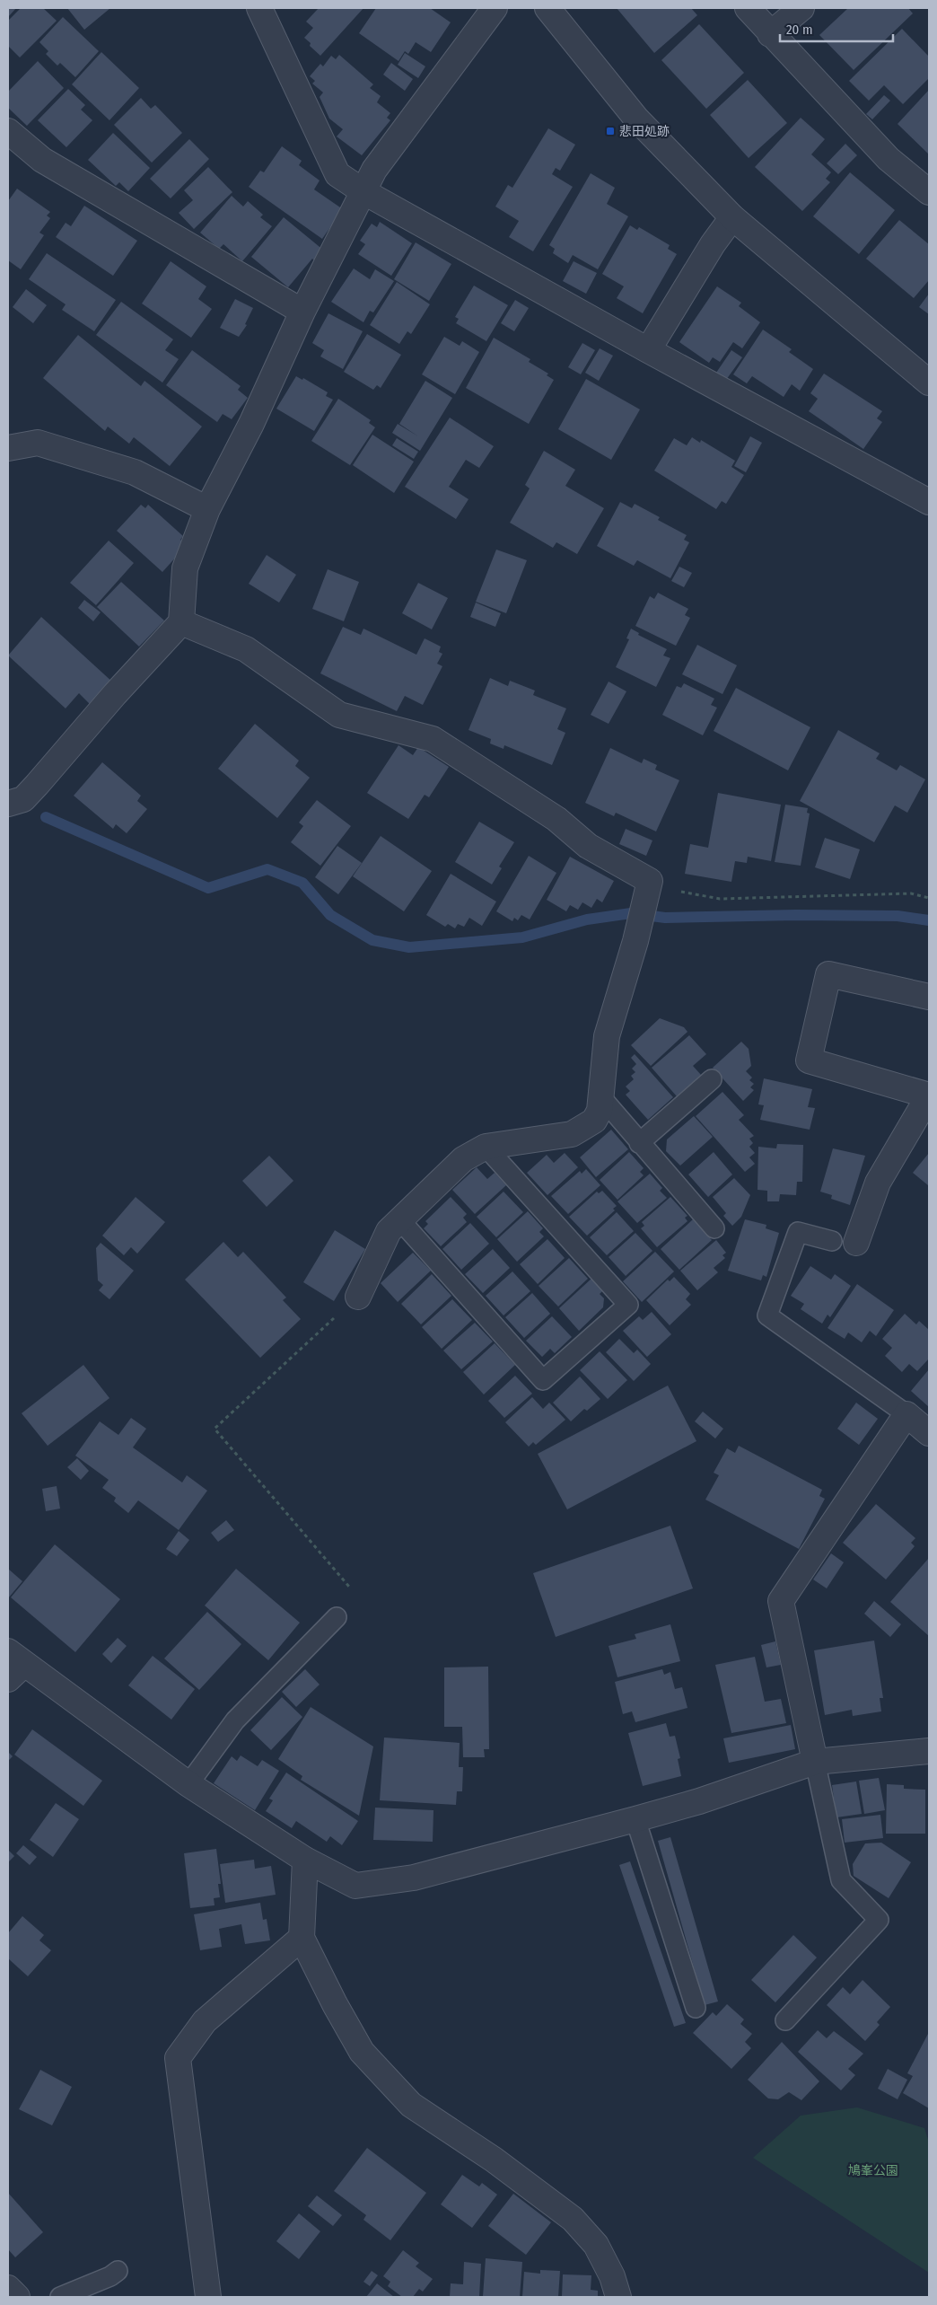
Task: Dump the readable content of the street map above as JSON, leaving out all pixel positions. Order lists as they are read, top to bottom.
{
  "parks": ["鳩峯公園"],
  "places": {
    "transit": ["悲田処跡"]
  },
  "scale_bar": "20 m"
}
